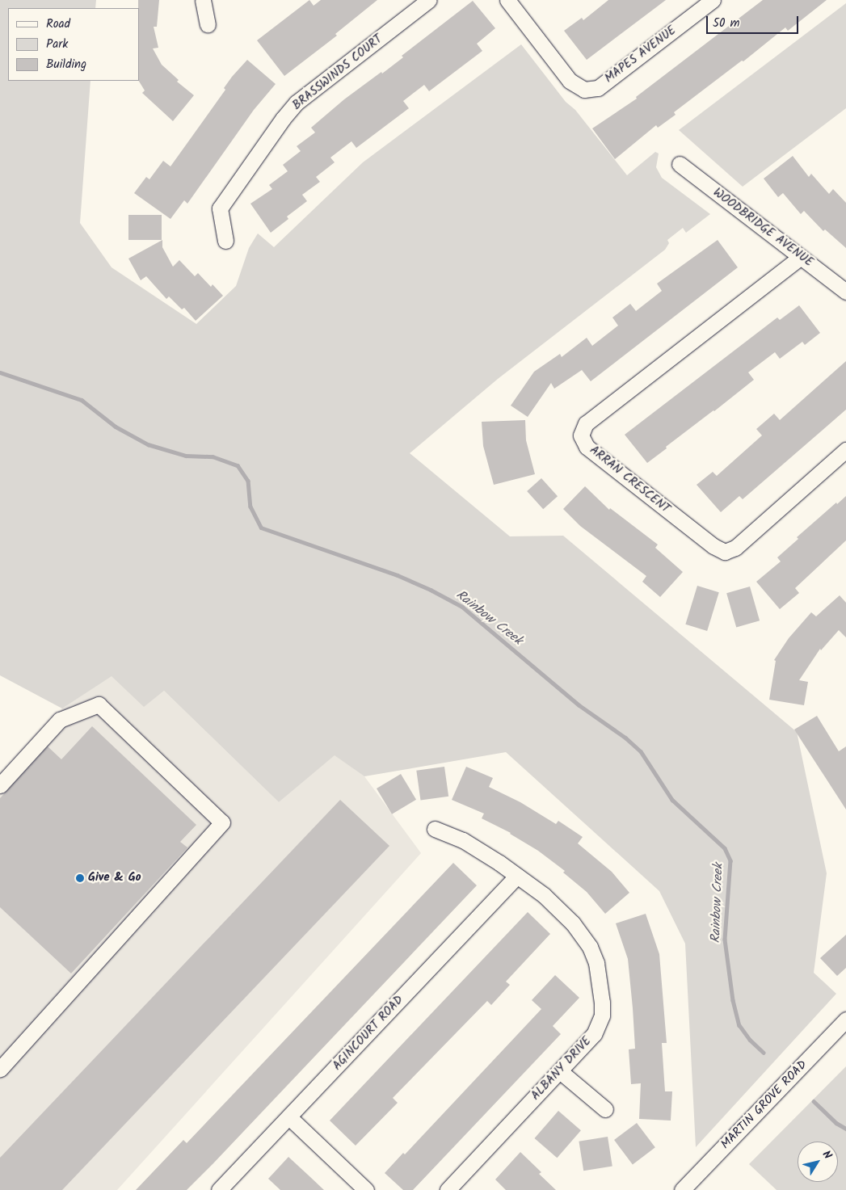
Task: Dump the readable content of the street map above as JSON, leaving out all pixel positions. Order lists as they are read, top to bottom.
{
  "streets": {
    "street": [
      "MAPES AVENUE",
      "BRASSWINDS COURT",
      "WOODBRIDGE AVENUE",
      "ARRAN CRESCENT",
      "AGINCOURT ROAD",
      "ALBANY DRIVE",
      "MARTIN GROVE ROAD"
    ]
  },
  "crossings": [
    ["WOODBRIDGE AVENUE", "ARRAN CRESCENT"],
    ["AGINCOURT ROAD", "ALBANY DRIVE"]
  ],
  "water": ["Rainbow Creek"],
  "places": ["Give & Go"],
  "legend": ["Road", "Park", "Building"],
  "scale_bar": "50 m",
  "north": "top right"
}
